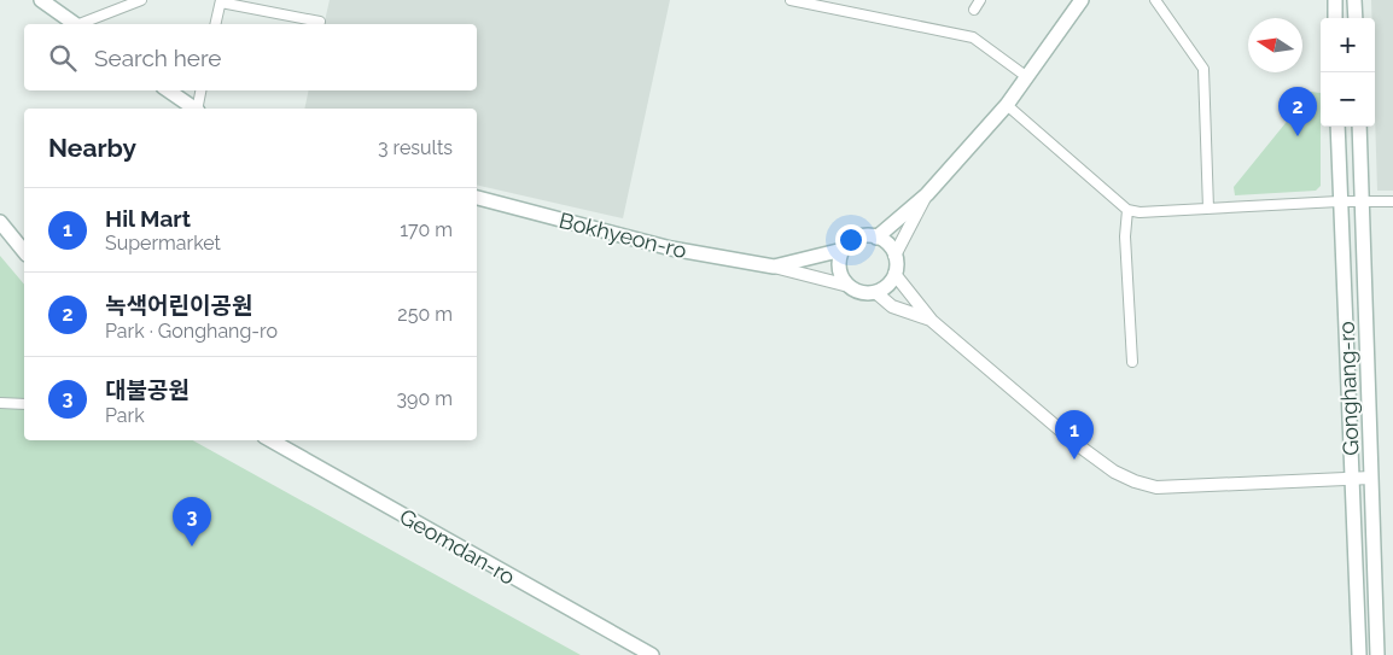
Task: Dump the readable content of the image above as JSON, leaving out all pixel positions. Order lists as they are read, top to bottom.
{
  "streets": {
    "main road": ["Bokhyeon-ro", "Gonghang-ro", "Geomdan-ro"]
  },
  "north": "left",
  "page": {
    "map_buttons": ["+", "−"],
    "search": "Search here",
    "pins": ["2", "1", "3"],
    "heading": ["Nearby", "3 results"],
    "list": [
      {
        "mark": "1",
        "name": "Hil Mart",
        "note": "Supermarket",
        "value": "170 m"
      },
      {
        "mark": "2",
        "name": "녹색어린이공원",
        "note": "Park · Gonghang-ro",
        "value": "250 m"
      },
      {
        "mark": "3",
        "name": "대불공원",
        "note": "Park",
        "value": "390 m"
      }
    ]
  }
}
